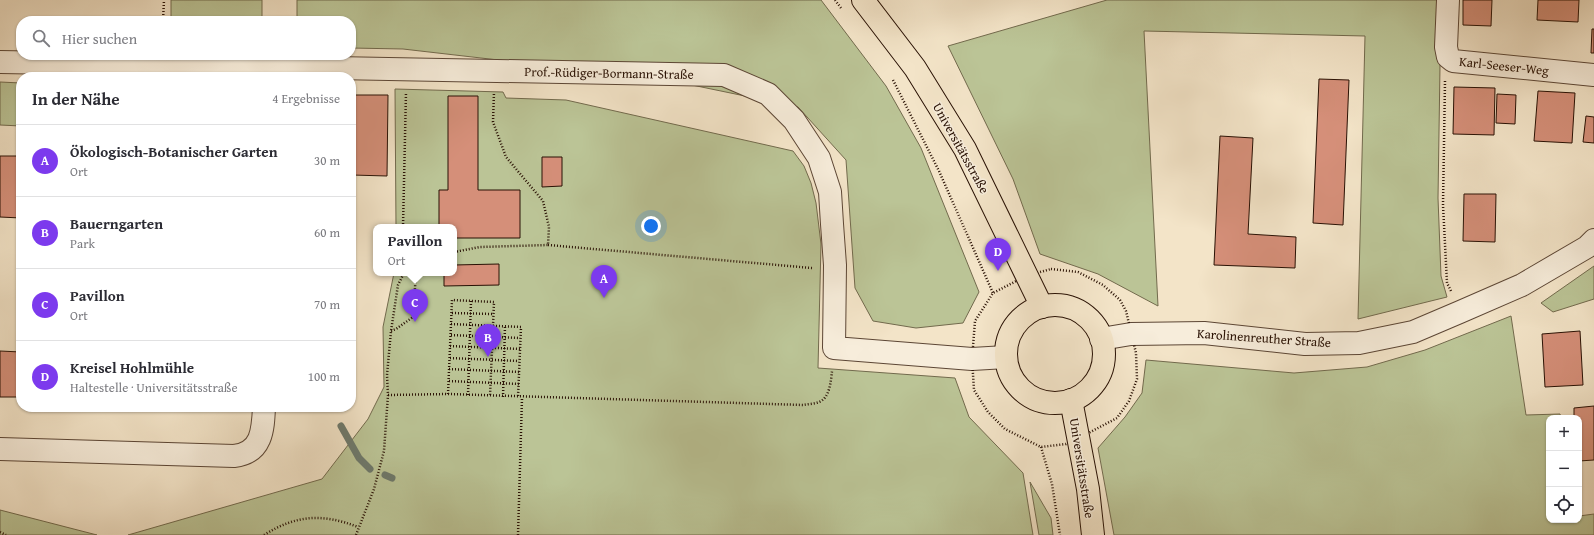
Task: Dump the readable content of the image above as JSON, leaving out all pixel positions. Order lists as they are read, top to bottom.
{
  "streets": {
    "main road": ["Universitätsstraße"],
    "street": ["Karl-Seeser-Weg", "Prof.-Rüdiger-Bormann-Straße", "Karolinenreuther Straße"]
  },
  "crossings": [
    ["Prof.-Rüdiger-Bormann-Straße", "Universitätsstraße"],
    ["Prof.-Rüdiger-Bormann-Straße", "Karolinenreuther Straße"],
    ["Universitätsstraße", "Karolinenreuther Straße"]
  ],
  "page": {
    "search": "Hier suchen",
    "heading": ["In der Nähe", "4 Ergebnisse"],
    "list": [
      {
        "mark": "A",
        "name": "Ökologisch-Botanischer Garten",
        "note": "Ort",
        "value": "30 m"
      },
      {
        "mark": "B",
        "name": "Bauerngarten",
        "note": "Park",
        "value": "60 m"
      },
      {
        "mark": "C",
        "name": "Pavillon",
        "note": "Ort",
        "value": "70 m"
      },
      {
        "mark": "D",
        "name": "Kreisel Hohlmühle",
        "note": "Haltestelle · Universitätsstraße",
        "value": "100 m"
      }
    ],
    "popup": ["Pavillon", "Ort"],
    "pins": [
      "D",
      "A",
      "C",
      "B"
    ],
    "map_buttons": ["+", "−"]
  }
}
